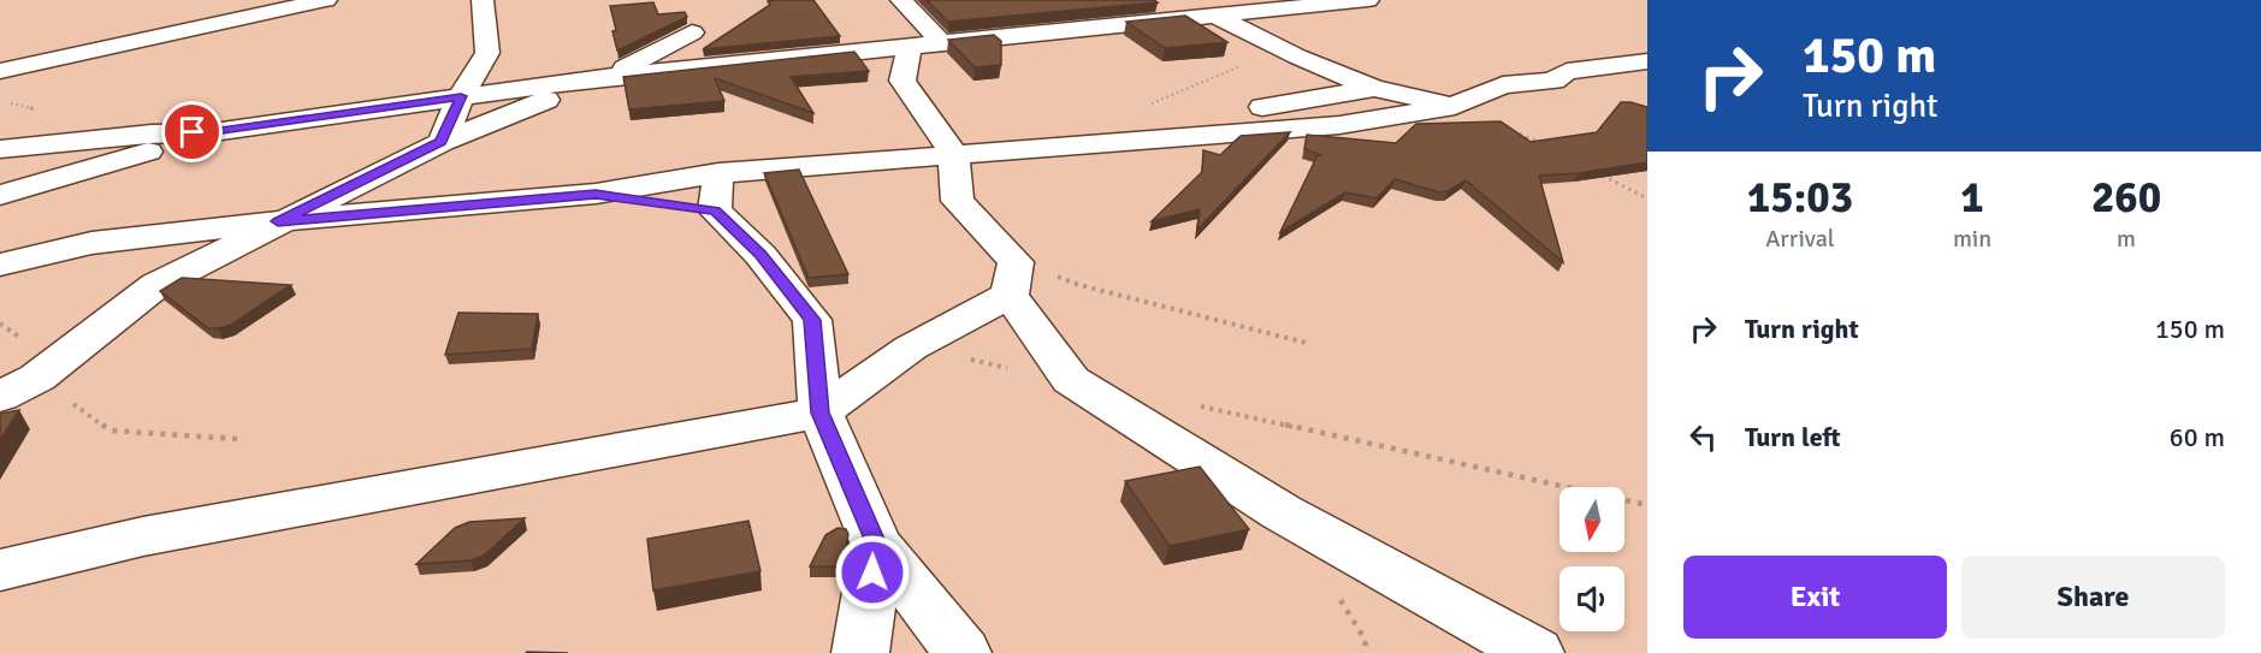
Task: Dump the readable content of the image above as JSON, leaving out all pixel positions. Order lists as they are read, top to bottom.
{
  "north": "bottom",
  "page": {
    "turn": ["150 m", "Turn right"],
    "eta": [
      "15:03",
      "Arrival",
      "1",
      "min",
      "260",
      "m"
    ],
    "list": [
      {
        "name": "Turn right",
        "value": "150 m"
      },
      {
        "name": "Turn left",
        "value": "60 m"
      }
    ],
    "buttons": ["Exit", "Share"]
  }
}
